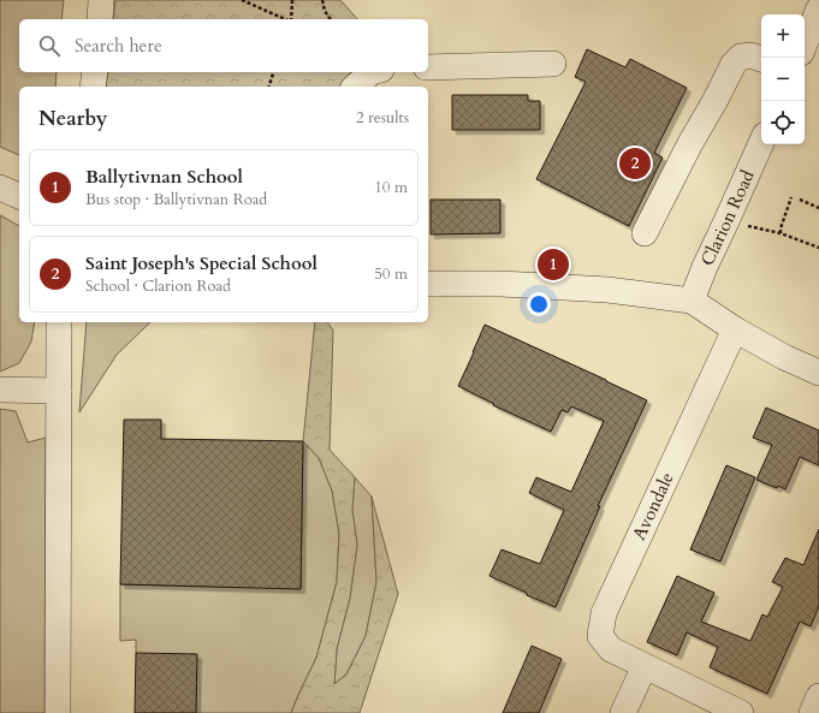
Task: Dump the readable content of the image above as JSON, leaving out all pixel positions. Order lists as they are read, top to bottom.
{
  "streets": {
    "street": ["Clarion Road", "Avondale"]
  },
  "page": {
    "map_buttons": ["+", "−"],
    "search": "Search here",
    "heading": ["Nearby", "2 results"],
    "pins": ["2", "1"],
    "list": [
      {
        "mark": "1",
        "name": "Ballytivnan School",
        "note": "Bus stop · Ballytivnan Road",
        "value": "10 m"
      },
      {
        "mark": "2",
        "name": "Saint Joseph's Special School",
        "note": "School · Clarion Road",
        "value": "50 m"
      }
    ]
  }
}
